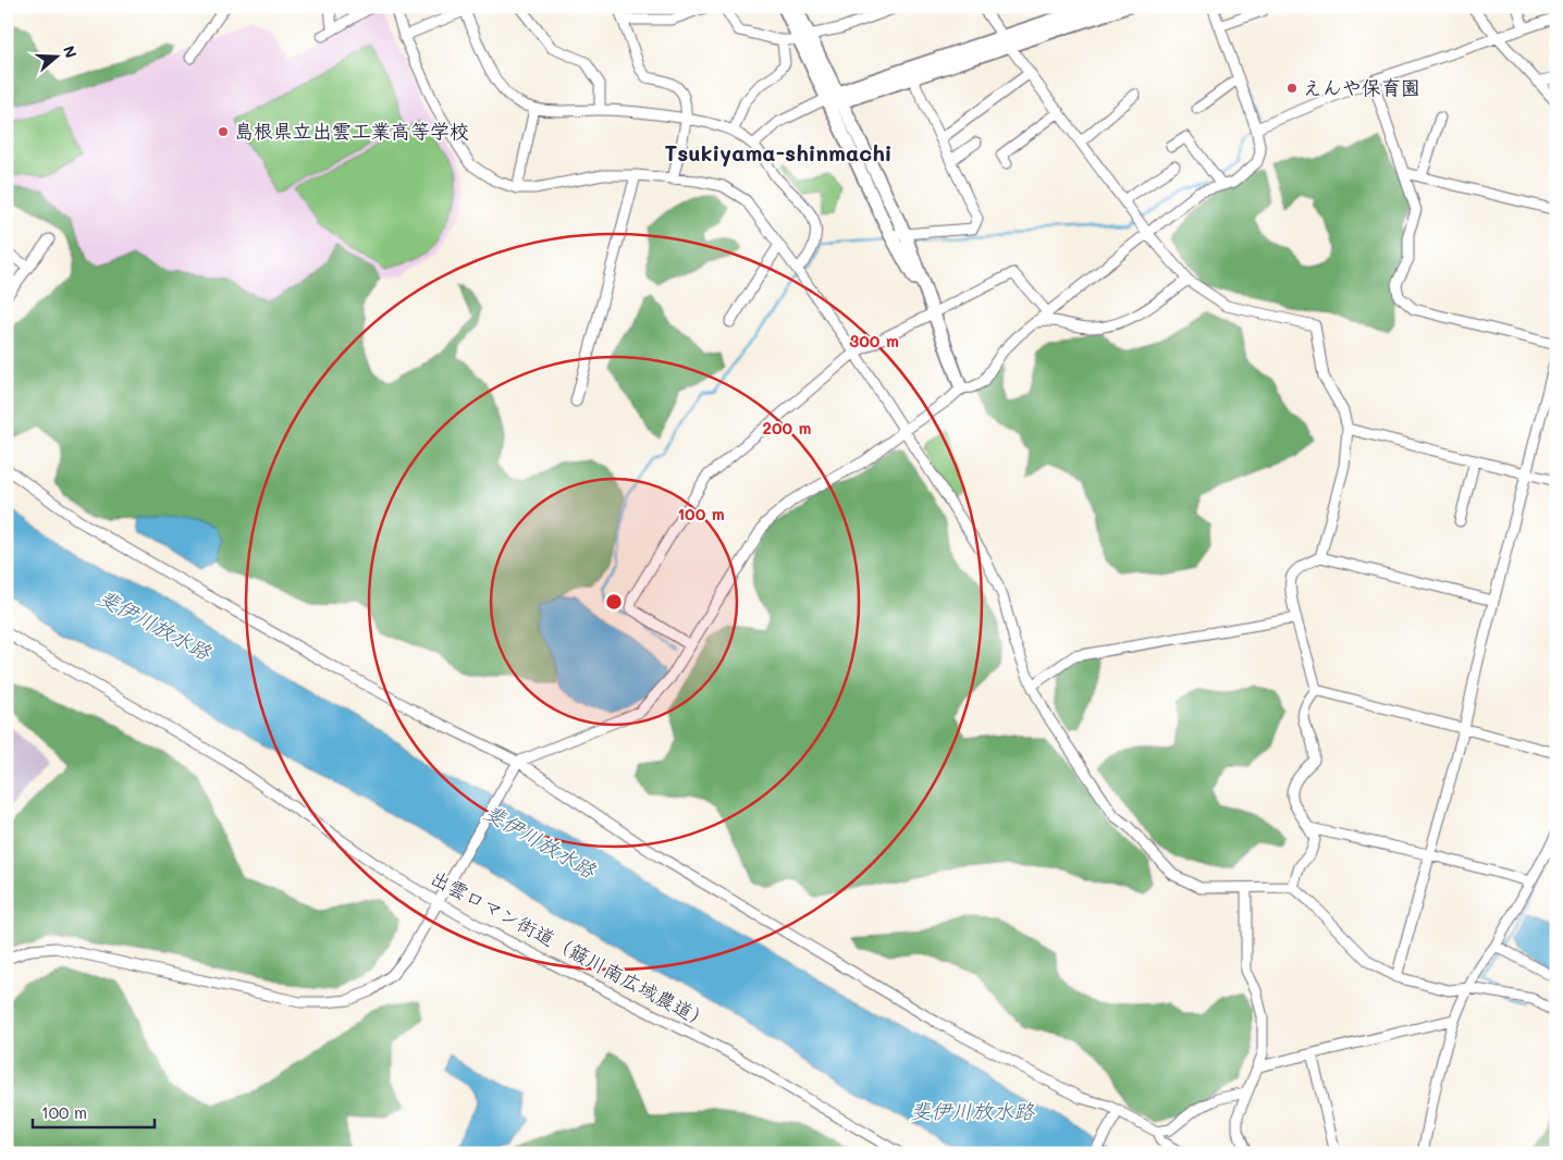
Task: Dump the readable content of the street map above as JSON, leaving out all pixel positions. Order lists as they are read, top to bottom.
{
  "streets": {
    "street": ["出雲ロマン街道（簸川南広域農道）"]
  },
  "districts": ["Tsukiyama-shinmachi"],
  "water": ["斐伊川放水路"],
  "places": ["えんや保育園", "島根県立出雲工業高等学校"],
  "scale_bar": "100 m",
  "north": "right",
  "rings": ["300 m", "200 m", "100 m"]
}
